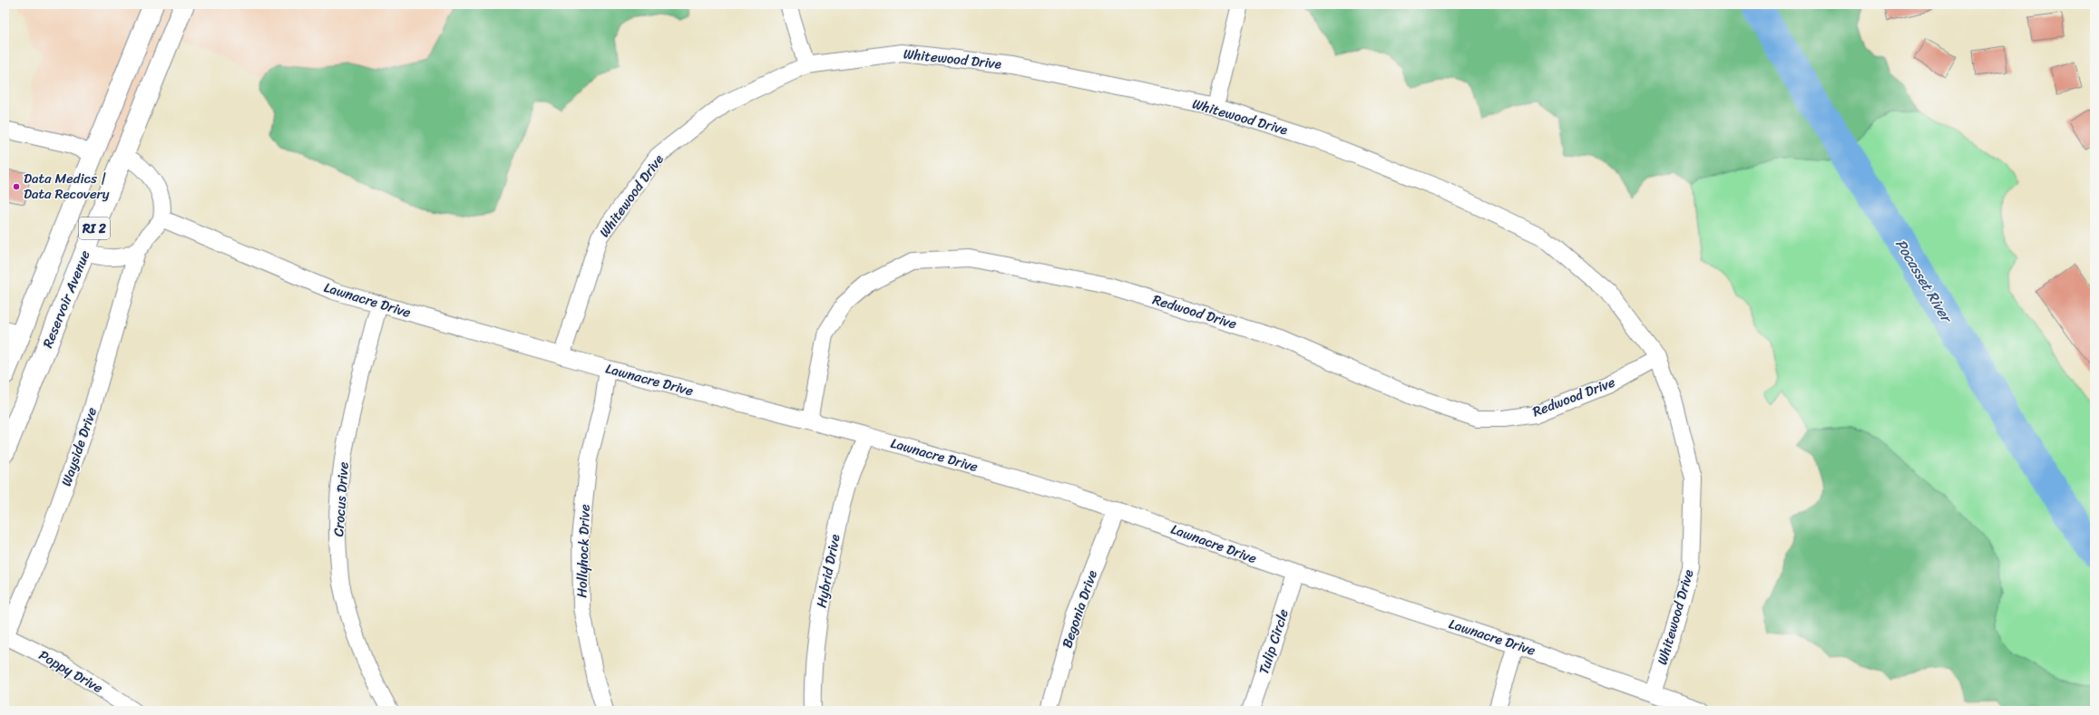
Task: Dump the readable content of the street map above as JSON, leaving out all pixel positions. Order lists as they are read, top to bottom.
{
  "streets": {
    "main road": ["RI 2", "Reservoir Avenue"],
    "street": [
      "Whitewood Drive",
      "Lawnacre Drive",
      "Redwood Drive",
      "Wayside Drive",
      "Crocus Drive",
      "Hollyhock Drive",
      "Hybrid Drive",
      "Begonia Drive",
      "Tulip Circle",
      "Poppy Drive"
    ]
  },
  "crossings": [
    ["Whitewood Drive", "Lawnacre Drive"],
    ["Whitewood Drive", "Redwood Drive"],
    ["Lawnacre Drive", "Redwood Drive"],
    ["Lawnacre Drive", "Crocus Drive"],
    ["Lawnacre Drive", "Hollyhock Drive"],
    ["Lawnacre Drive", "Hybrid Drive"],
    ["Lawnacre Drive", "Begonia Drive"],
    ["Lawnacre Drive", "Tulip Circle"],
    ["Wayside Drive", "Poppy Drive"]
  ],
  "water": ["Pocasset River"],
  "places": ["Data Medics | Data Recovery"]
}
